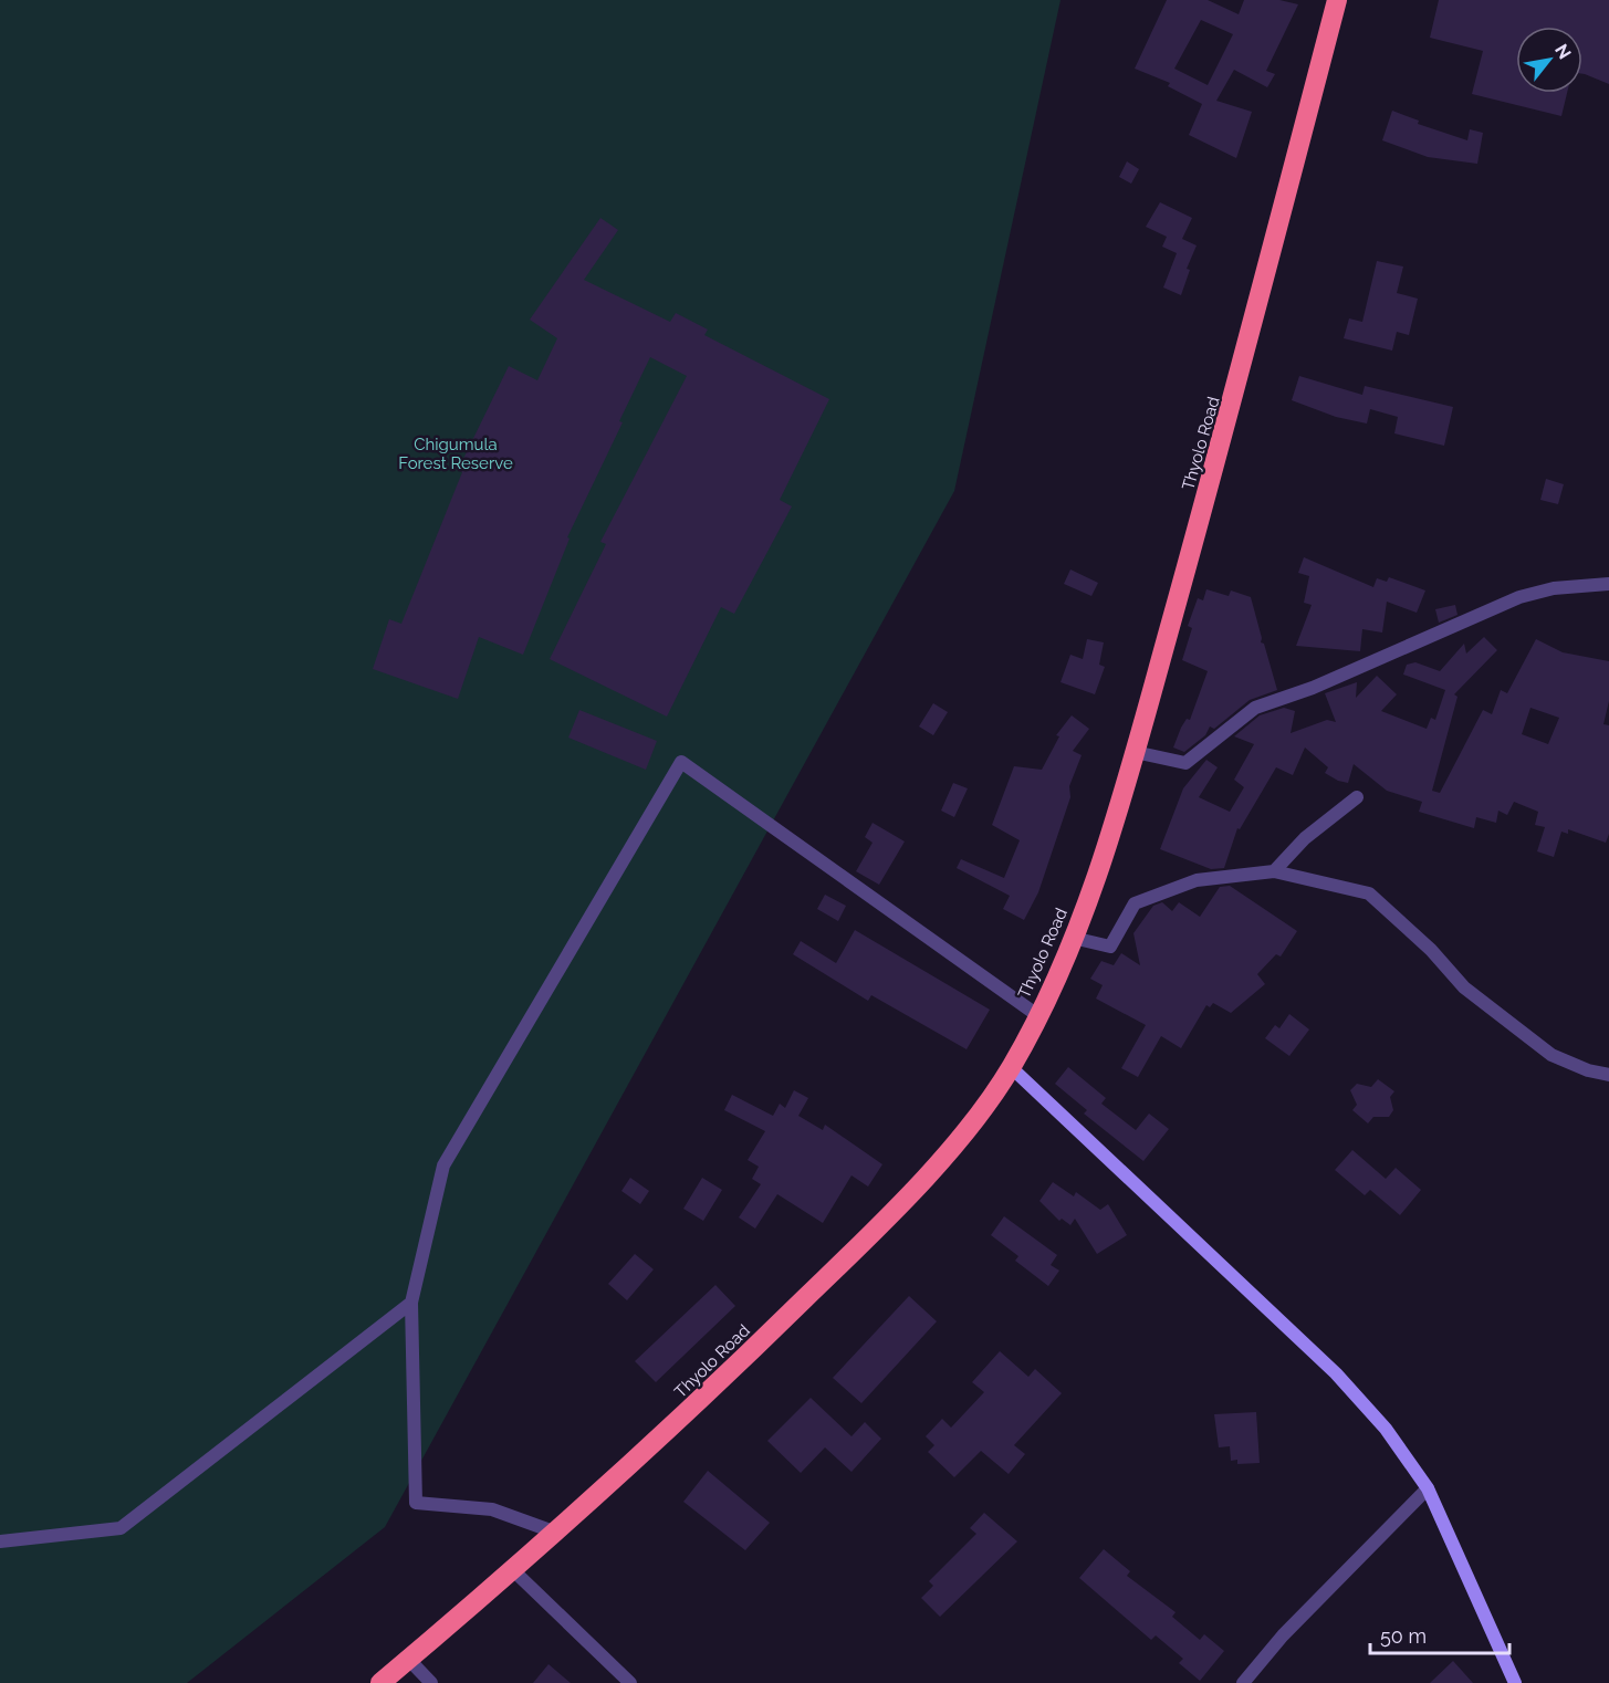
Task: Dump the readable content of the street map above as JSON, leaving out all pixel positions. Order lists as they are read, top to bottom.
{
  "streets": {
    "highway": ["Thyolo Road"]
  },
  "parks": ["Chigumula Forest Reserve"],
  "scale_bar": "50 m",
  "north": "top right"
}
